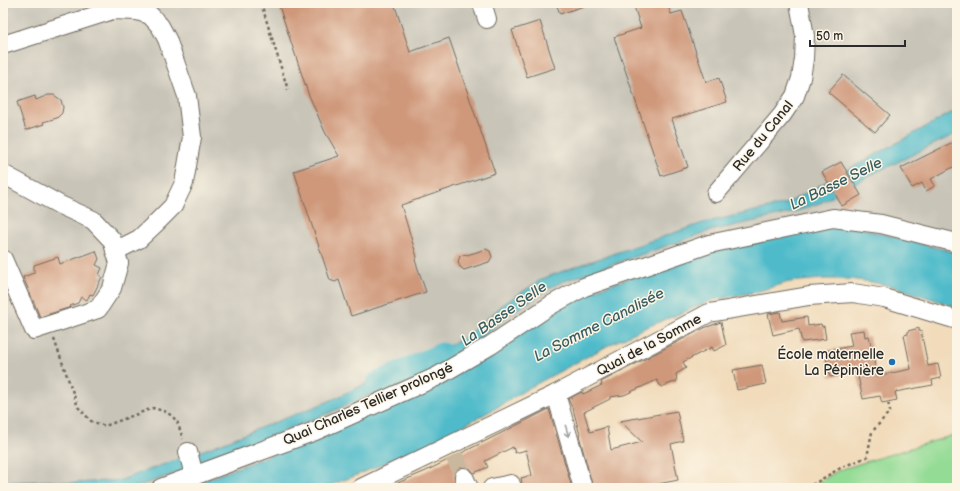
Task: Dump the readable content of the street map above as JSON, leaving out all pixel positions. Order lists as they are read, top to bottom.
{
  "streets": {
    "street": ["Rue du Canal", "Quai de la Somme", "Quai Charles Tellier prolongé"]
  },
  "water": ["La Basse Selle", "La Somme Canalisée"],
  "places": ["École maternelle La Pépinière"],
  "scale_bar": "50 m"
}
